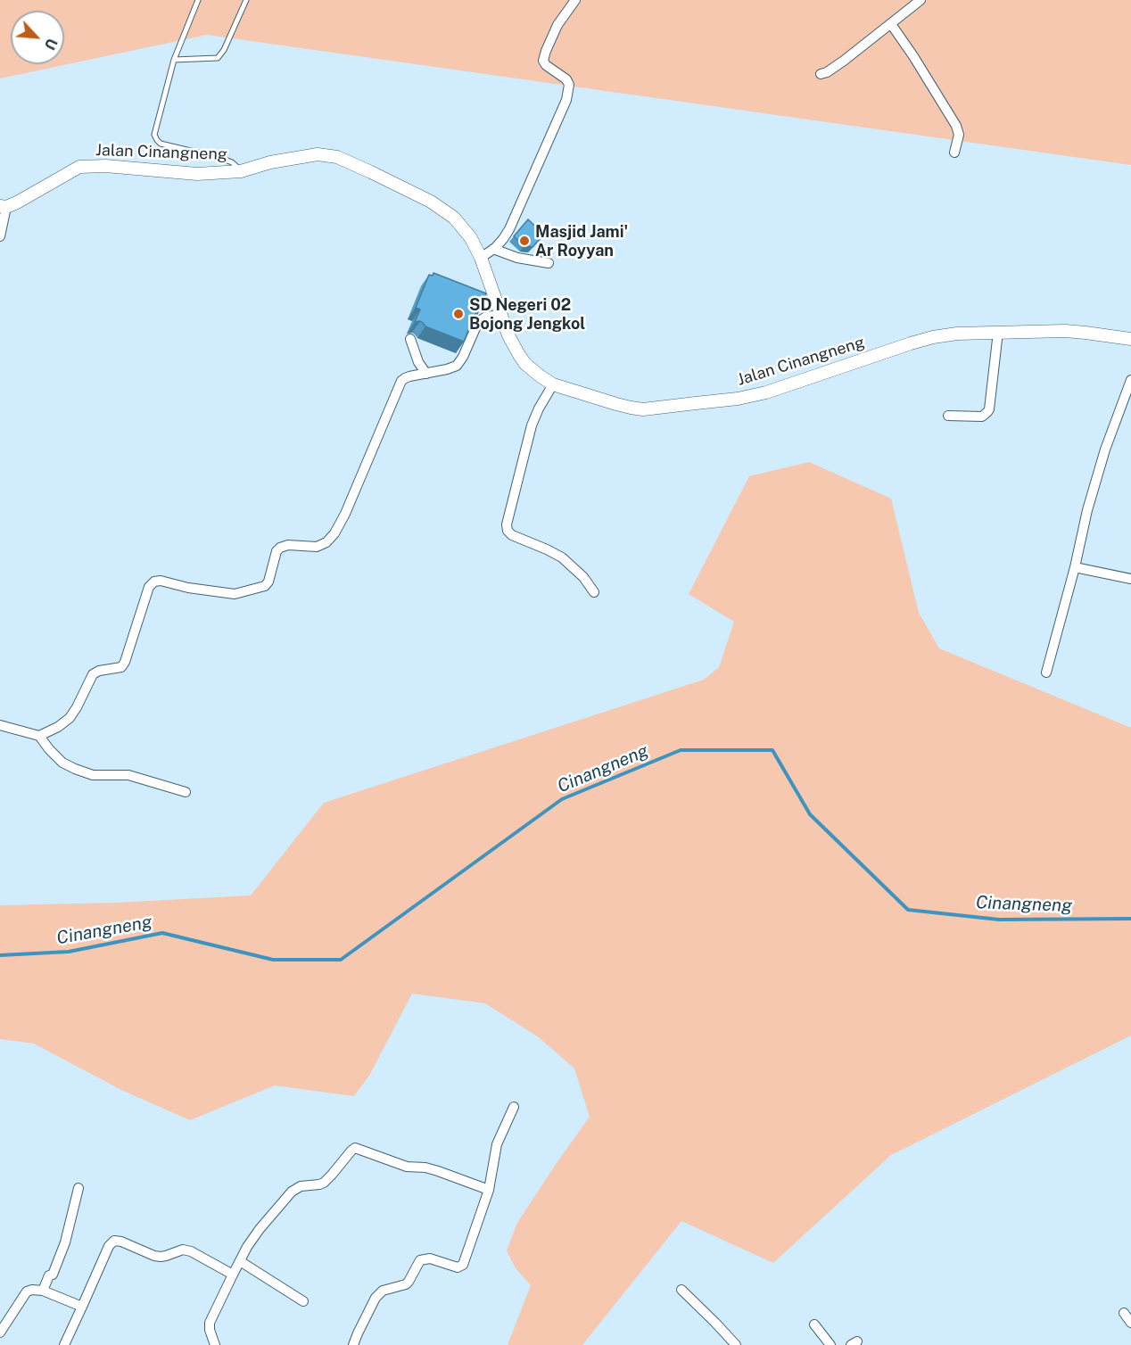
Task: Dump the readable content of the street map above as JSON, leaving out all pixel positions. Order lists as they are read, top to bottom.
{
  "streets": {
    "street": ["Jalan Cinangneng"]
  },
  "water": ["Cinangneng"],
  "places": ["Masjid Jami' Ar Royyan", "SD Negeri 02 Bojong Jengkol"],
  "north": "bottom right"
}
